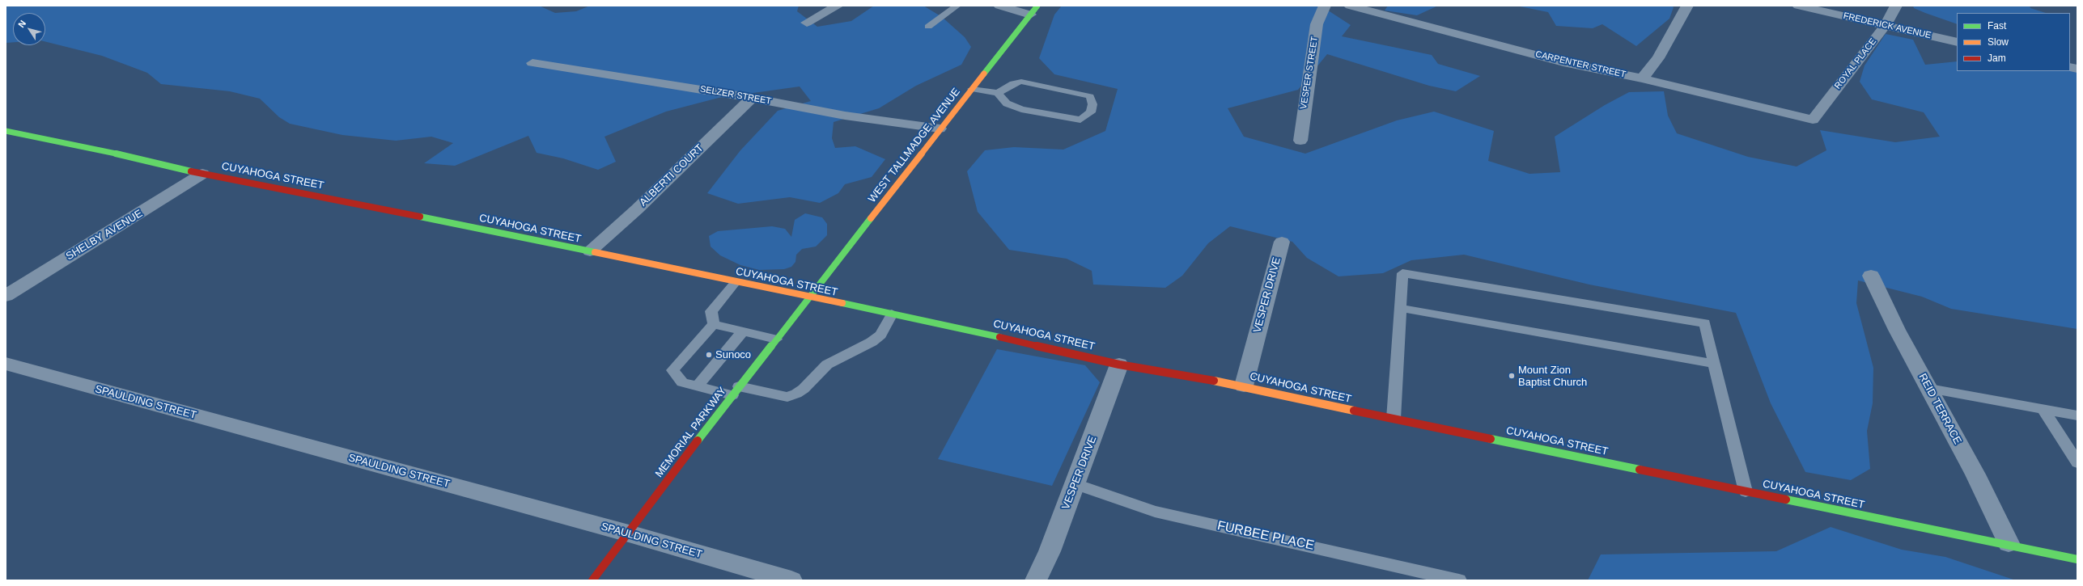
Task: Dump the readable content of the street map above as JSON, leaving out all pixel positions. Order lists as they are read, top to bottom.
{
  "streets": {
    "street": [
      "FREDERICK AVENUE",
      "ROYAL PLACE",
      "CARPENTER STREET",
      "VESPER STREET",
      "SELZER STREET",
      "WEST TALLMADGE AVENUE",
      "ALBERTI COURT",
      "CUYAHOGA STREET",
      "SHELBY AVENUE",
      "VESPER DRIVE",
      "SPAULDING STREET",
      "REID TERRACE",
      "MEMORIAL PARKWAY"
    ],
    "lane": ["FURBEE PLACE"]
  },
  "crossings": [
    ["FREDERICK AVENUE", "ROYAL PLACE"],
    ["ROYAL PLACE", "CARPENTER STREET"],
    ["SELZER STREET", "WEST TALLMADGE AVENUE"],
    ["SELZER STREET", "ALBERTI COURT"],
    ["WEST TALLMADGE AVENUE", "CUYAHOGA STREET"],
    ["WEST TALLMADGE AVENUE", "MEMORIAL PARKWAY"],
    ["ALBERTI COURT", "CUYAHOGA STREET"],
    ["CUYAHOGA STREET", "SHELBY AVENUE"],
    ["CUYAHOGA STREET", "VESPER DRIVE"],
    ["CUYAHOGA STREET", "REID TERRACE"],
    ["CUYAHOGA STREET", "MEMORIAL PARKWAY"],
    ["VESPER DRIVE", "FURBEE PLACE"],
    ["SPAULDING STREET", "MEMORIAL PARKWAY"]
  ],
  "places": ["Sunoco", "Mount Zion Baptist Church"],
  "legend": ["Fast", "Slow", "Jam"],
  "north": "top left"
}
